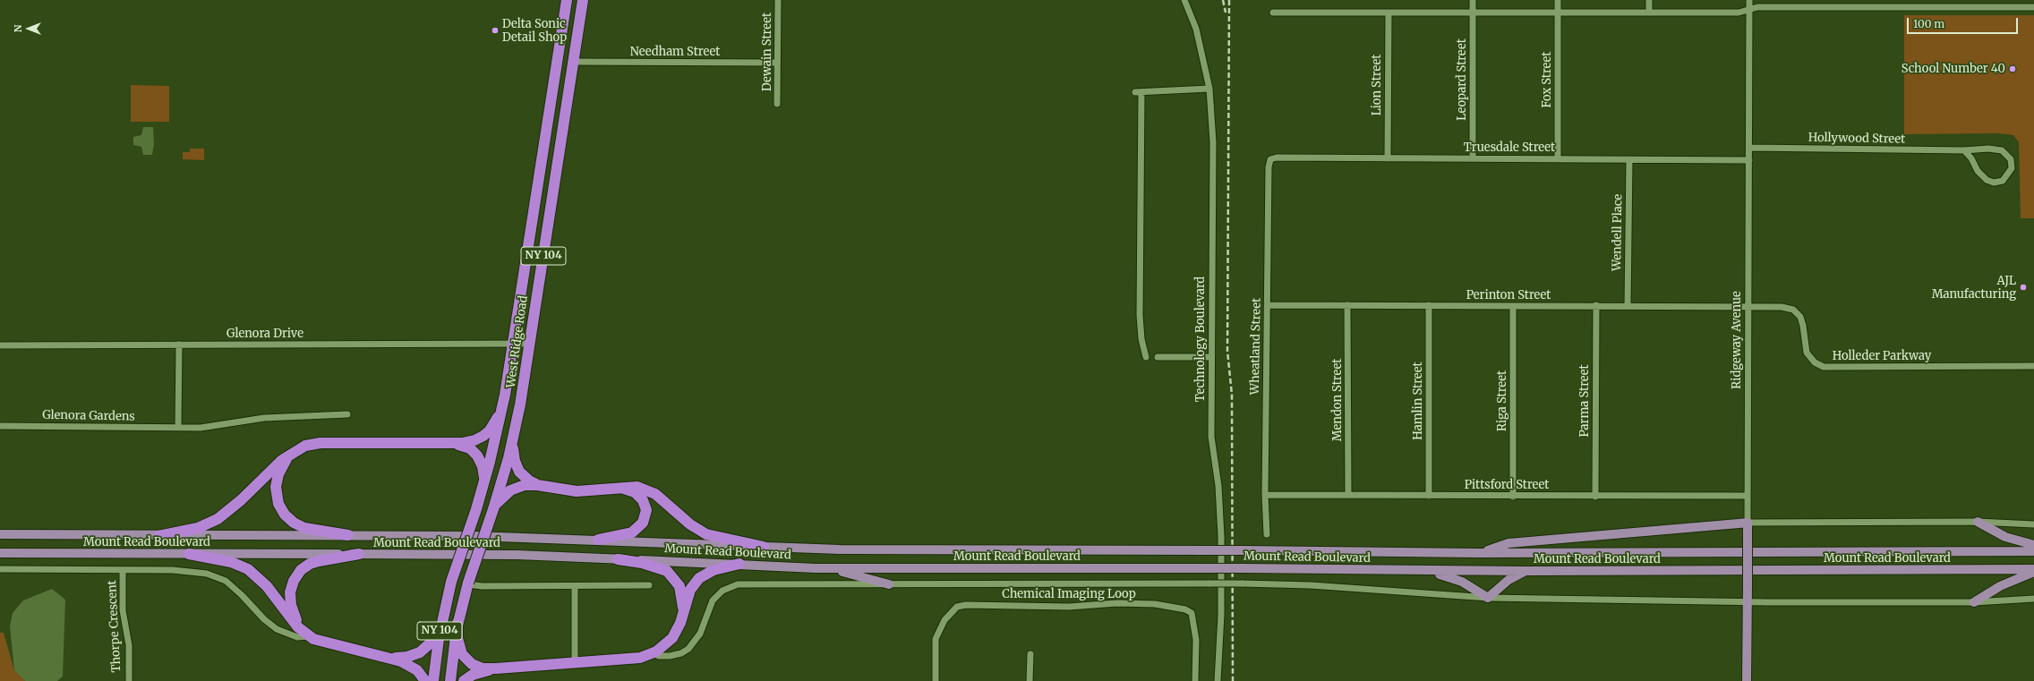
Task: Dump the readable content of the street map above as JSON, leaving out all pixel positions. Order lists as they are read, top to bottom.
{
  "streets": {
    "highway": ["NY 104", "West Ridge Road"],
    "main road": ["Ridgeway Avenue", "Mount Read Boulevard"],
    "street": [
      "Needham Street",
      "Dewain Street",
      "Leopard Street",
      "Fox Street",
      "Lion Street",
      "Hollywood Street",
      "Truesdale Street",
      "Wendell Place",
      "Perinton Street",
      "Glenora Drive",
      "Technology Boulevard",
      "Wheatland Street",
      "Holleder Parkway",
      "Mendon Street",
      "Hamlin Street",
      "Riga Street",
      "Parma Street",
      "Glenora Gardens",
      "Pittsford Street",
      "Chemical Imaging Loop",
      "Thorpe Crescent"
    ]
  },
  "crossings": [
    ["Needham Street", "Dewain Street"],
    ["Needham Street", "West Ridge Road"],
    ["Leopard Street", "Truesdale Street"],
    ["Fox Street", "Truesdale Street"],
    ["Lion Street", "Truesdale Street"],
    ["Hollywood Street", "Ridgeway Avenue"],
    ["Truesdale Street", "Wendell Place"],
    ["Truesdale Street", "Ridgeway Avenue"],
    ["Truesdale Street", "Wheatland Street"],
    ["Wendell Place", "Perinton Street"],
    ["Perinton Street", "Ridgeway Avenue"],
    ["Perinton Street", "Wheatland Street"],
    ["Perinton Street", "Holleder Parkway"],
    ["Perinton Street", "Mendon Street"],
    ["Perinton Street", "Hamlin Street"],
    ["Perinton Street", "Riga Street"],
    ["Perinton Street", "Parma Street"],
    ["Glenora Drive", "West Ridge Road"],
    ["Ridgeway Avenue", "Holleder Parkway"],
    ["Ridgeway Avenue", "Pittsford Street"],
    ["Wheatland Street", "Pittsford Street"],
    ["Mendon Street", "Pittsford Street"],
    ["Hamlin Street", "Pittsford Street"],
    ["Riga Street", "Pittsford Street"],
    ["Parma Street", "Pittsford Street"]
  ],
  "places": ["Delta Sonic Detail Shop", "School Number 40", "AJL Manufacturing"],
  "scale_bar": "100 m",
  "north": "left"
}
